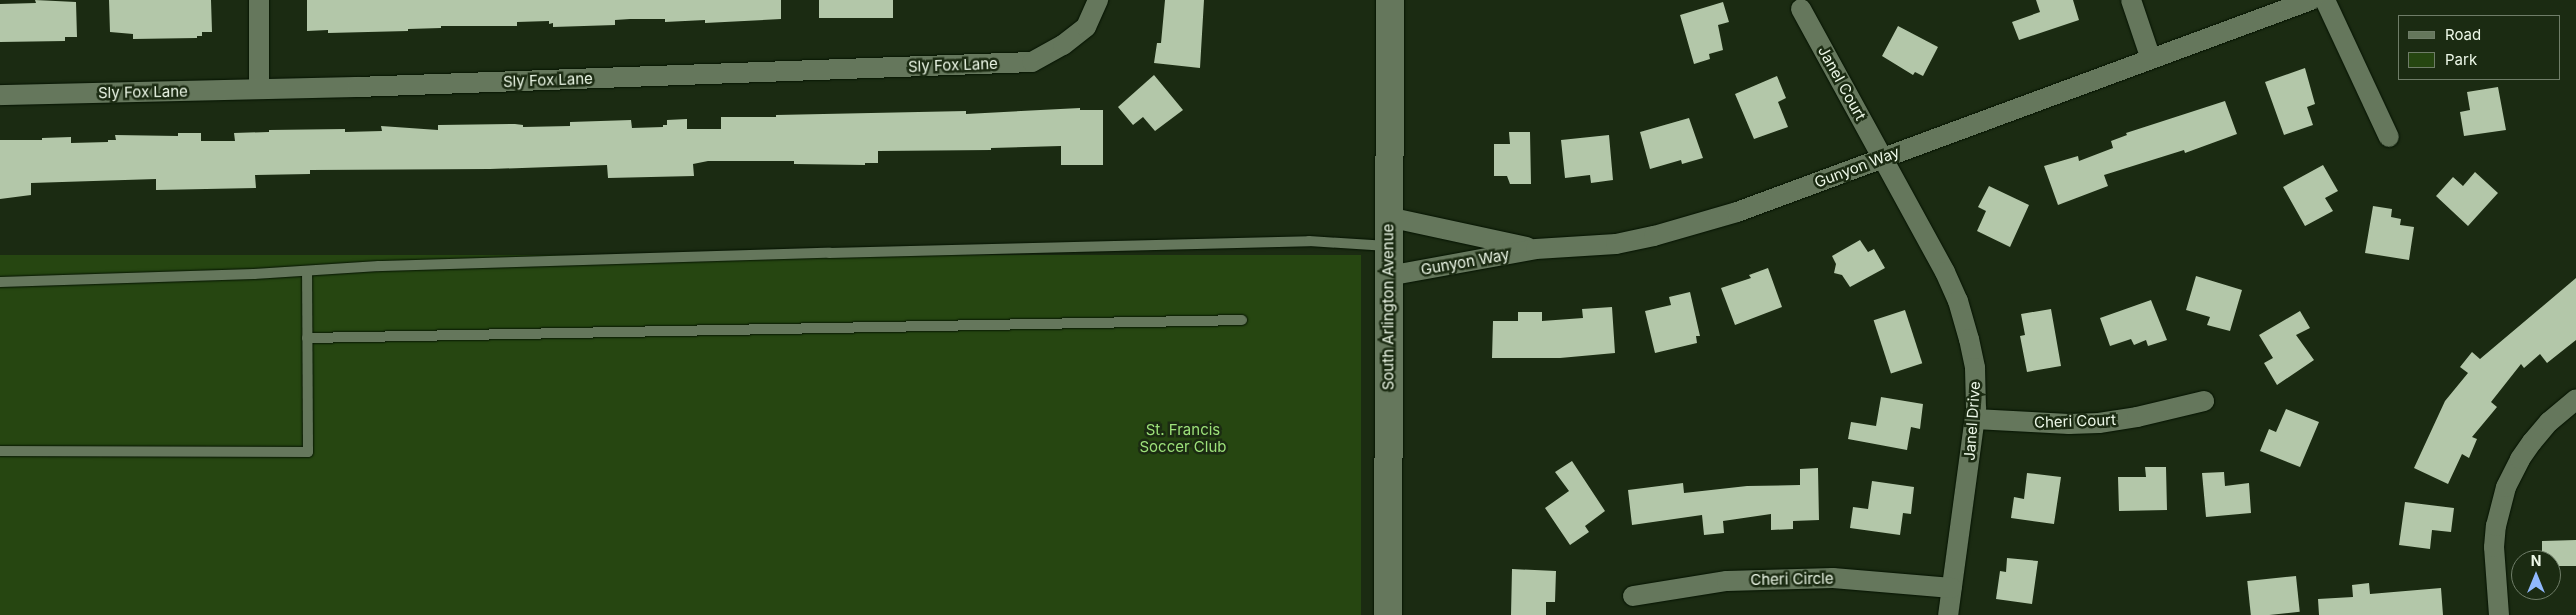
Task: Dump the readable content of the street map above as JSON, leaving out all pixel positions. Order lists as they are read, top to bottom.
{
  "streets": {
    "street": [
      "Sly Fox Lane",
      "Janel Court",
      "Gunyon Way",
      "South Arlington Avenue",
      "Janel Drive",
      "Cheri Court",
      "Cheri Circle"
    ]
  },
  "crossings": [
    ["Janel Court", "Gunyon Way"],
    ["Janel Court", "Janel Drive"],
    ["Gunyon Way", "South Arlington Avenue"],
    ["Gunyon Way", "Janel Drive"],
    ["Janel Drive", "Cheri Court"],
    ["Janel Drive", "Cheri Circle"]
  ],
  "parks": ["St. Francis Soccer Club"],
  "legend": ["Road", "Park"],
  "north": "top"
}
